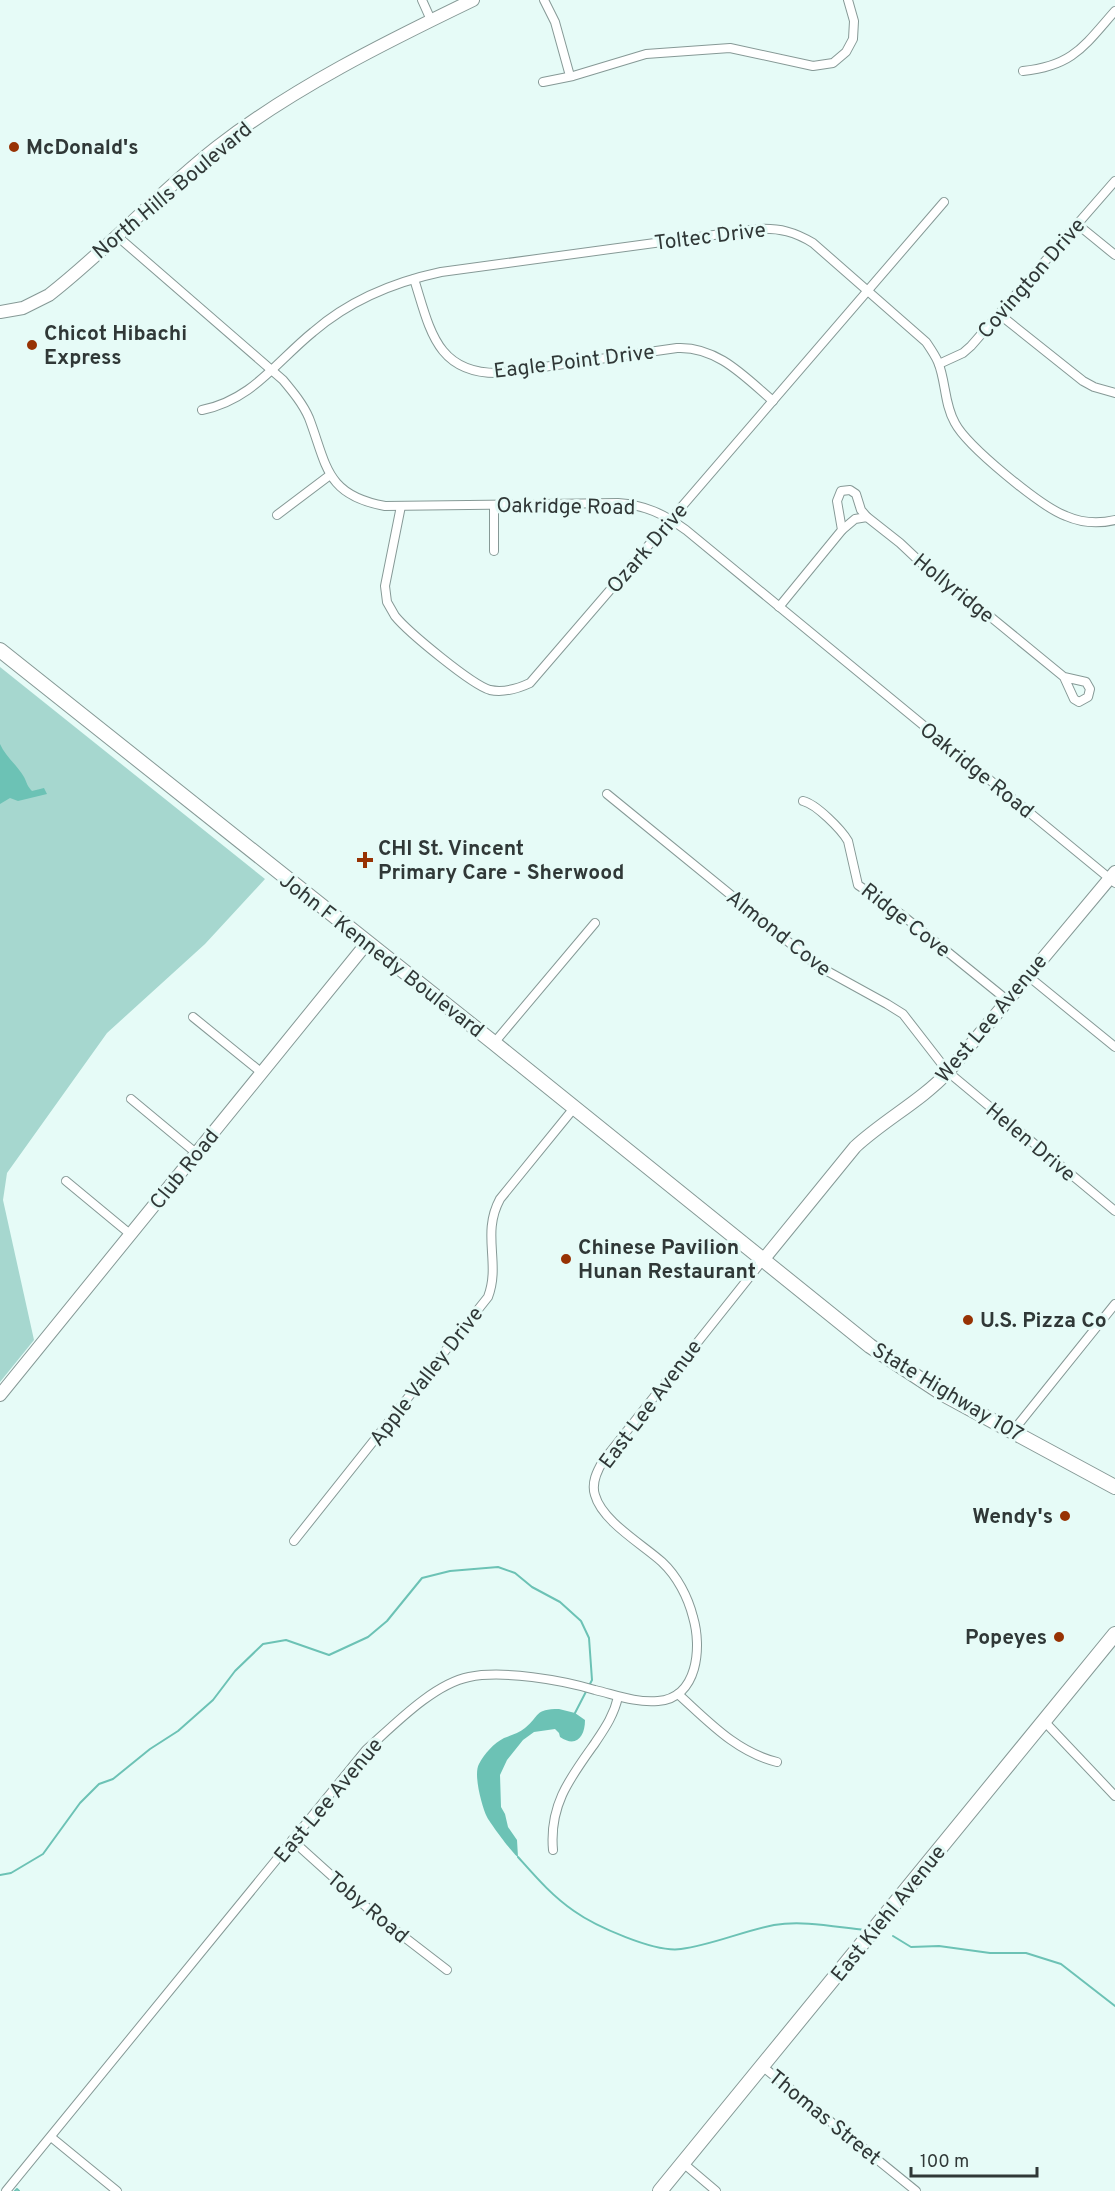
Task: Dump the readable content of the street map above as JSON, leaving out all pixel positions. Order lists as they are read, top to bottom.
{
  "streets": {
    "main road": ["John F Kennedy Boulevard", "State Highway 107", "East Kiehl Avenue"],
    "street": [
      "North Hills Boulevard",
      "Toltec Drive",
      "Covington Drive",
      "Eagle Point Drive",
      "Oakridge Road",
      "Ozark Drive",
      "Hollyridge",
      "Ridge Cove",
      "Almond Cove",
      "West Lee Avenue",
      "Helen Drive",
      "Club Road",
      "Apple Valley Drive",
      "East Lee Avenue",
      "Toby Road",
      "Thomas Street"
    ]
  },
  "crossings": [
    ["North Hills Boulevard", "Oakridge Road"],
    ["Toltec Drive", "Covington Drive"],
    ["Toltec Drive", "Eagle Point Drive"],
    ["Toltec Drive", "Oakridge Road"],
    ["Toltec Drive", "Ozark Drive"],
    ["Eagle Point Drive", "Ozark Drive"],
    ["Oakridge Road", "Ozark Drive"],
    ["Oakridge Road", "West Lee Avenue"],
    ["Ridge Cove", "West Lee Avenue"],
    ["Almond Cove", "West Lee Avenue"],
    ["Almond Cove", "Helen Drive"],
    ["John F Kennedy Boulevard", "West Lee Avenue"],
    ["John F Kennedy Boulevard", "Club Road"],
    ["John F Kennedy Boulevard", "Apple Valley Drive"],
    ["John F Kennedy Boulevard", "State Highway 107"],
    ["John F Kennedy Boulevard", "East Lee Avenue"],
    ["West Lee Avenue", "Helen Drive"],
    ["West Lee Avenue", "State Highway 107"],
    ["West Lee Avenue", "East Lee Avenue"],
    ["State Highway 107", "East Lee Avenue"],
    ["East Lee Avenue", "Toby Road"],
    ["East Kiehl Avenue", "Thomas Street"]
  ],
  "places": {
    "other": [
      "McDonald's",
      "Chicot Hibachi Express",
      "Chinese Pavilion Hunan Restaurant",
      "U.S. Pizza Co",
      "Wendy's",
      "Popeyes"
    ],
    "health": ["CHI St. Vincent Primary Care - Sherwood"]
  },
  "scale_bar": "100 m"
}
